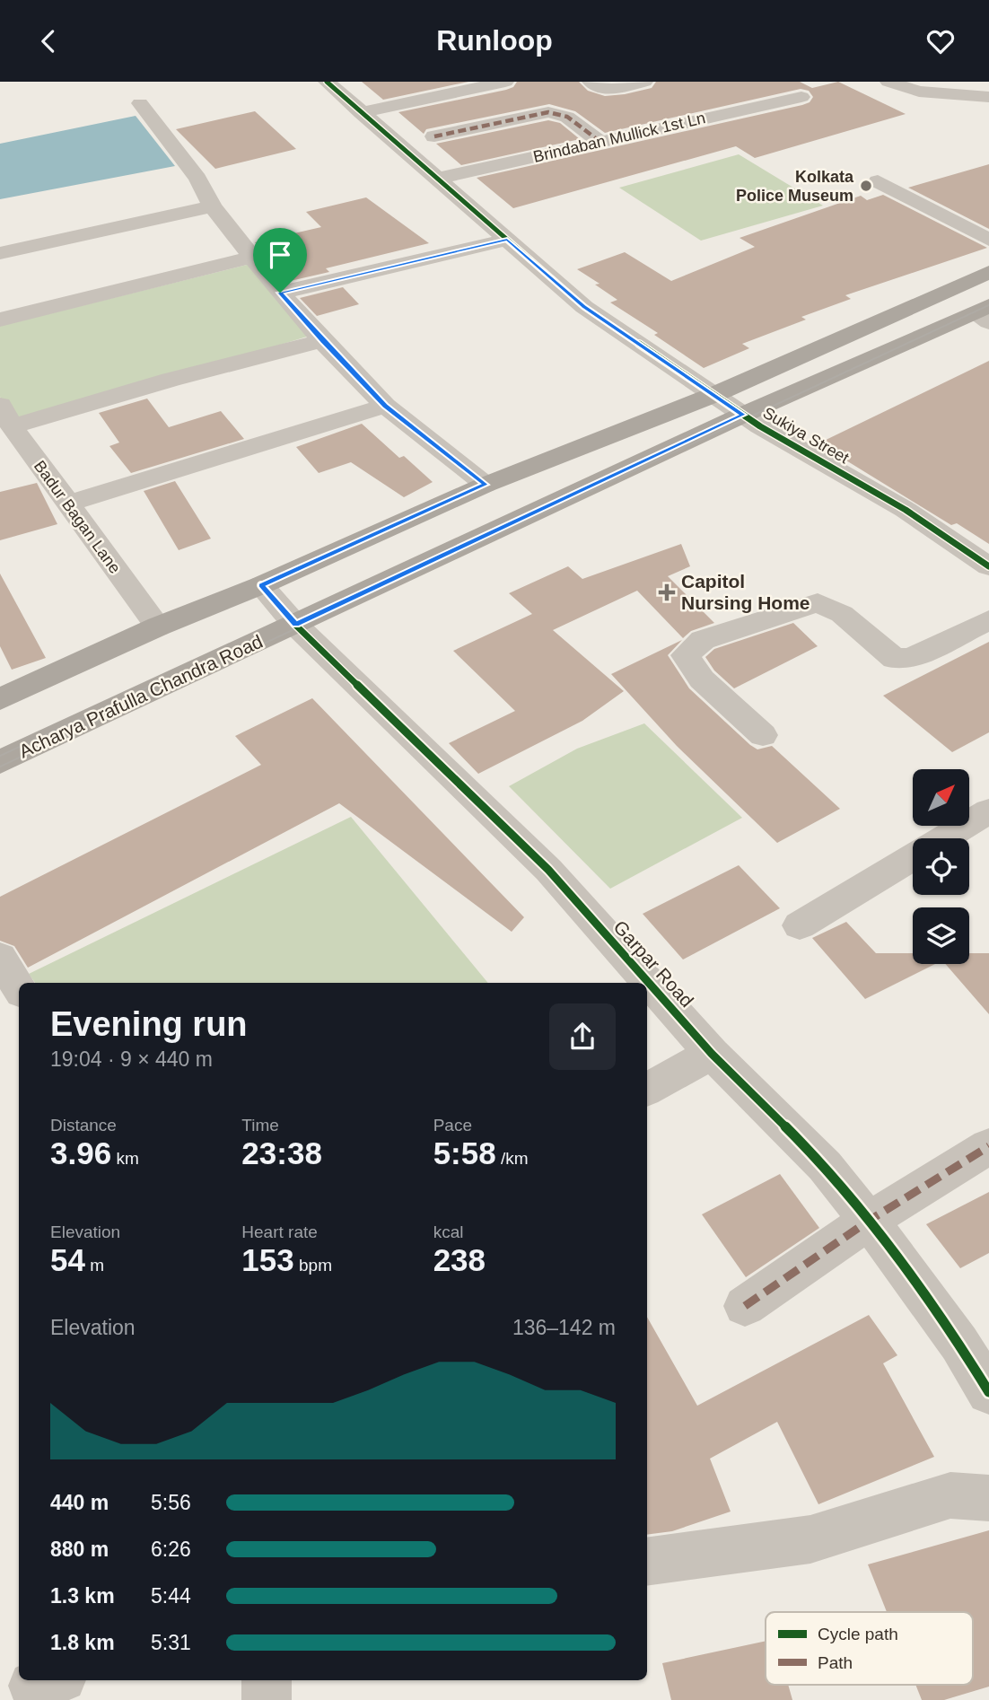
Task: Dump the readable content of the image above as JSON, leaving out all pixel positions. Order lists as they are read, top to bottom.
{
  "streets": {
    "main road": ["Acharya Prafulla Chandra Road"],
    "street": [
      "Brindaban Mullick 1st Ln",
      "Sukiya Street",
      "Badur Bagan Lane",
      "Garpar Road"
    ]
  },
  "crossings": [
    ["Brindaban Mullick 1st Ln", "Sukiya Street"],
    ["Sukiya Street", "Acharya Prafulla Chandra Road"],
    ["Acharya Prafulla Chandra Road", "Garpar Road"]
  ],
  "places": {
    "other": ["Kolkata Police Museum"],
    "health": ["Capitol Nursing Home"]
  },
  "legend": ["Cycle path", "Path"],
  "north": "top right",
  "page": {
    "header": "Runloop",
    "heading": ["Evening run", "19:04 · 9 × 440 m"],
    "stats": [
      ["Distance", "3.96 km"],
      ["Time", "23:38"],
      ["Pace", "5:58 /km"],
      ["Elevation", "54 m"],
      ["Heart rate", "153 bpm"],
      ["kcal", "238"]
    ],
    "chart": ["Elevation", "136–142 m"],
    "list": [
      {
        "name": "440 m",
        "note": "5:56"
      },
      {
        "name": "880 m",
        "note": "6:26"
      },
      {
        "name": "1.3 km",
        "note": "5:44"
      },
      {
        "name": "1.8 km",
        "note": "5:31"
      }
    ]
  }
}
